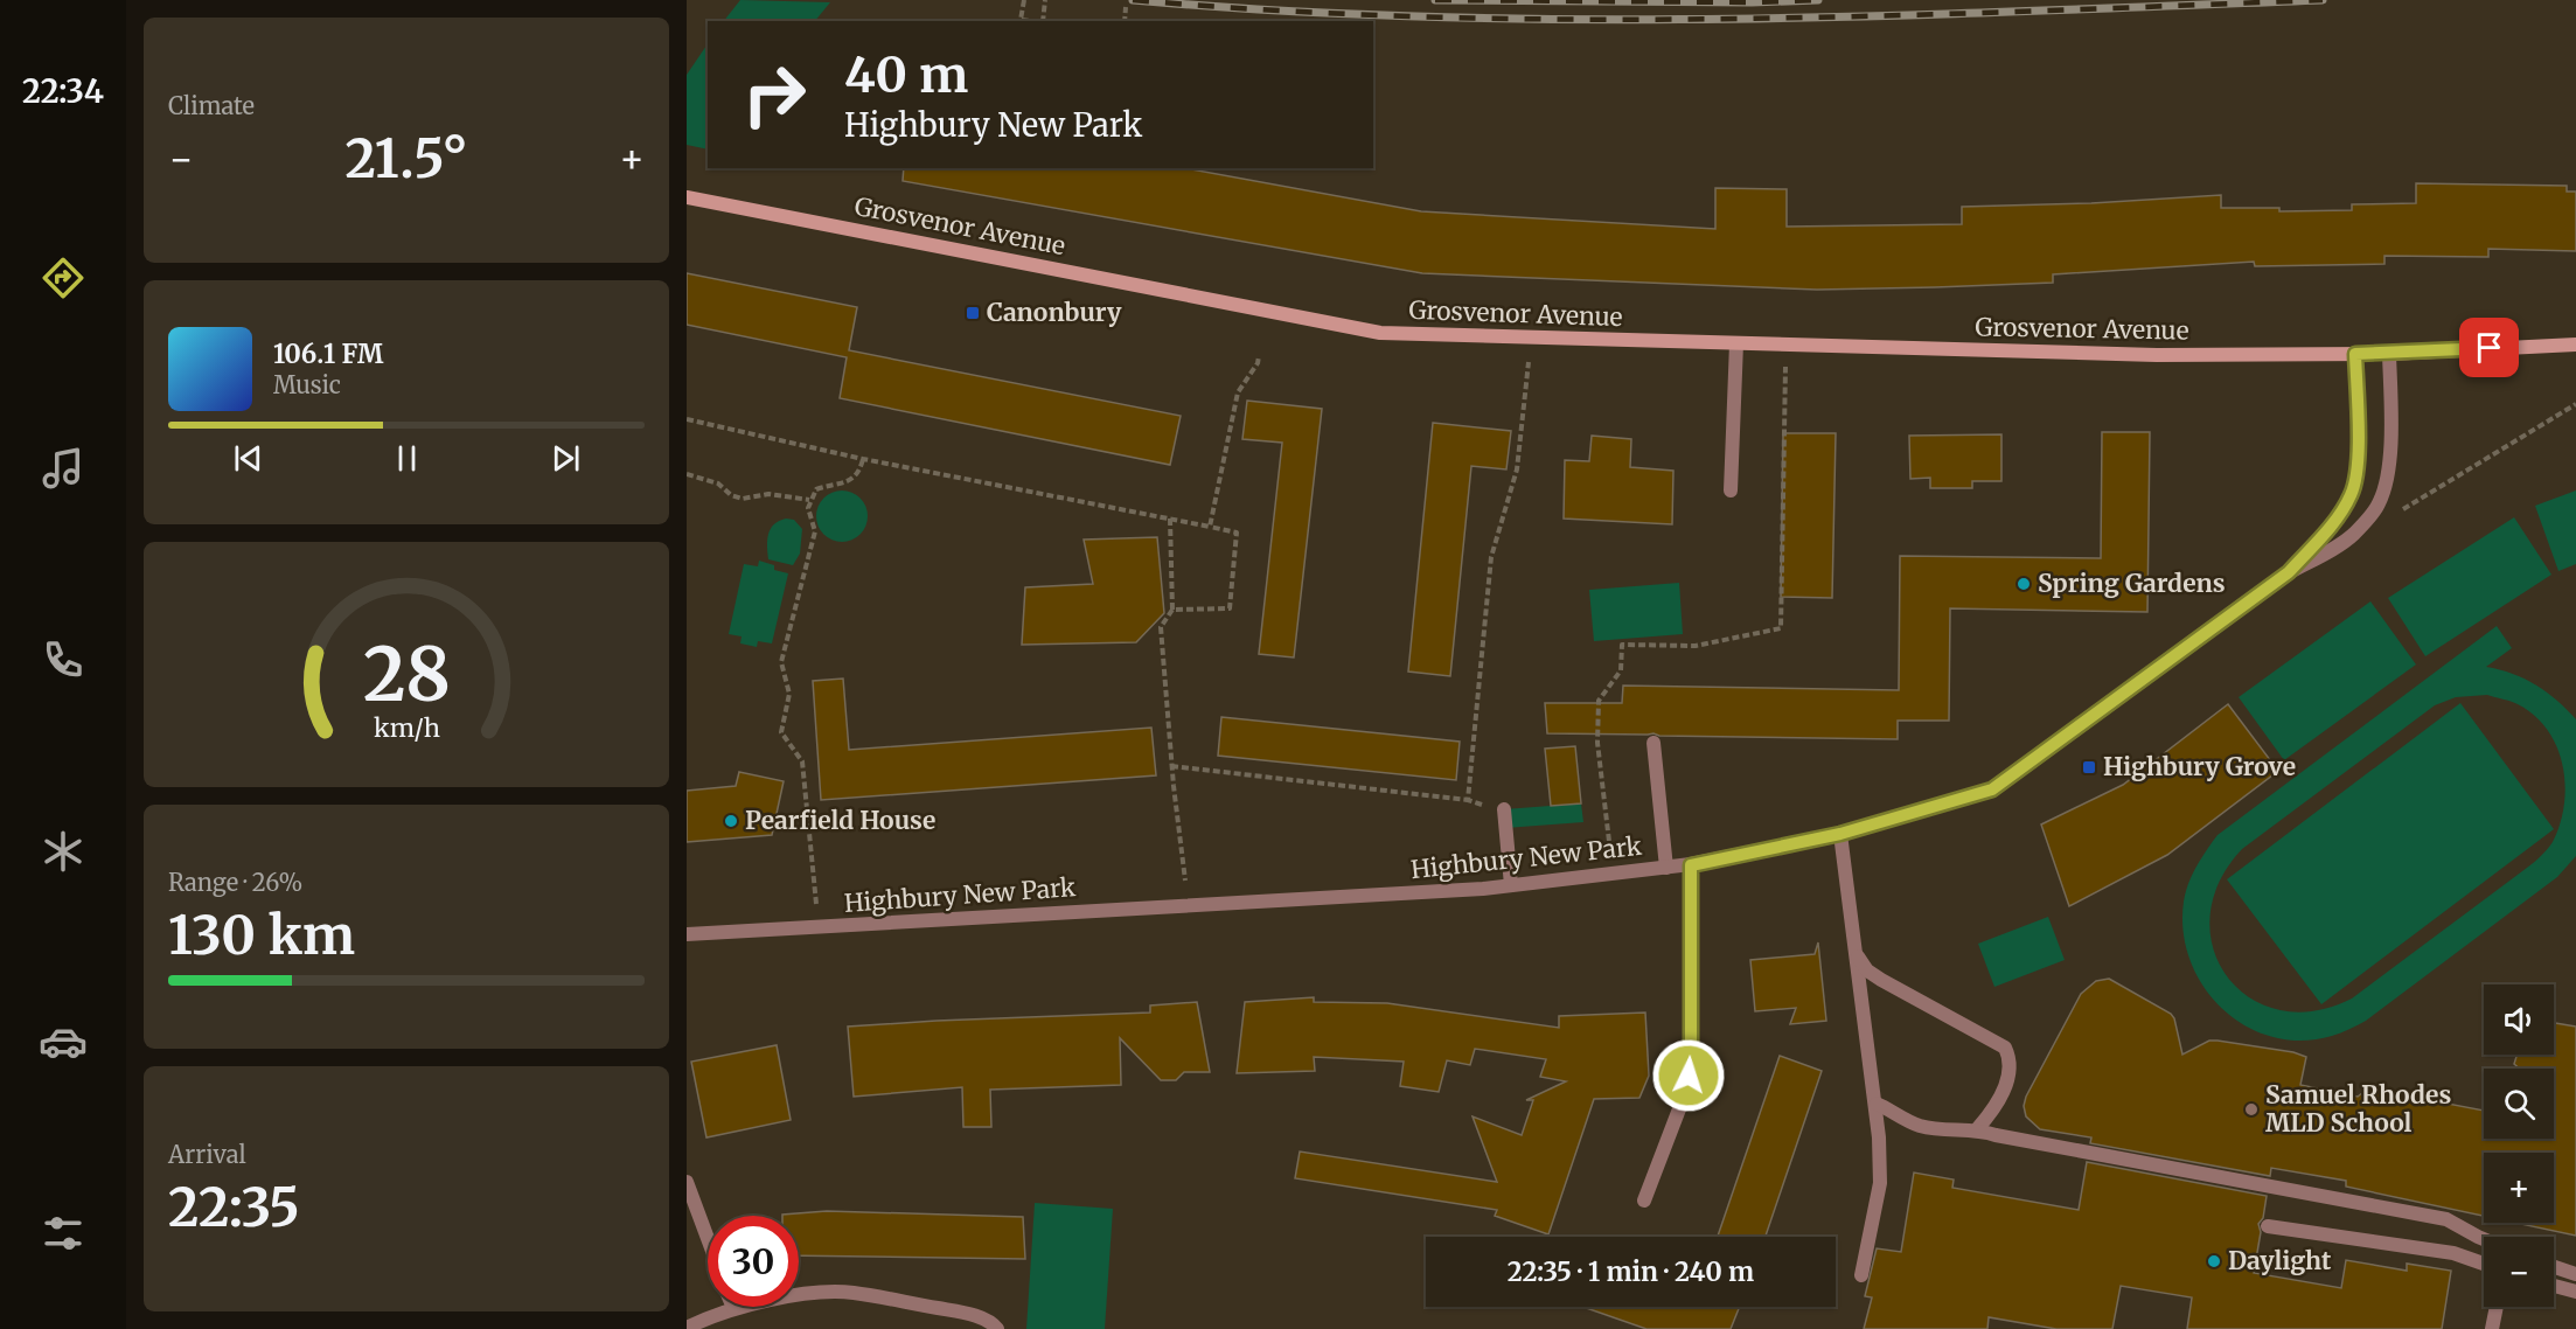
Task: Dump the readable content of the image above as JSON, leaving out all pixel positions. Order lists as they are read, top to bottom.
{
  "streets": {
    "street": ["Grosvenor Avenue", "Highbury New Park"]
  },
  "crossings": [
    ["Grosvenor Avenue", "Highbury New Park"]
  ],
  "places": {
    "transit": ["Canonbury", "Highbury Grove"],
    "other": [
      "Spring Gardens",
      "Pearfield House",
      "Samuel Rhodes MLD School",
      "Daylight"
    ]
  },
  "page": {
    "tabs": "22:34",
    "tile": [
      "Climate",
      ["Range · 26%", "130 km"],
      ["Arrival", "22:35"]
    ],
    "turn": ["40 m", "Highbury New Park"],
    "heat": ["−", "21.5°", "+"],
    "song": ["106.1 FM", "Music"],
    "map_buttons": ["+", "−"],
    "limit": "30",
    "trip": "22:35 · 1 min · 240 m",
    "gauge": ["28", "km/h"]
  }
}
